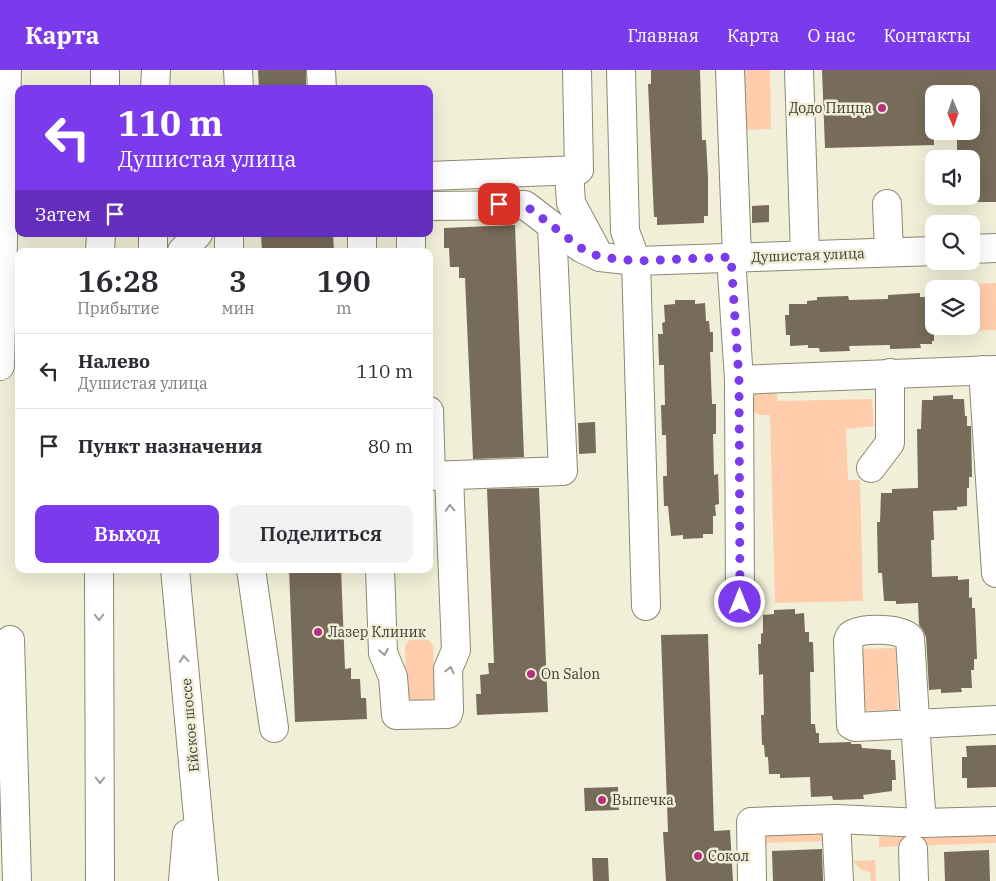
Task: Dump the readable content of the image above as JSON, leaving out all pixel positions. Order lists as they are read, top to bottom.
{
  "streets": {
    "street": ["Душистая улица", "Ейское шоссе"]
  },
  "places": [
    "Додо Пицца",
    "Лазер Клиник",
    "On Salon",
    "Выпечка",
    "Сокол"
  ],
  "north": "bottom",
  "page": {
    "header": "Карта",
    "nav": [
      "Главная",
      "Карта",
      "О нас",
      "Контакты"
    ],
    "turn": ["110 m", "Душистая улица"],
    "then": "Затем",
    "eta": [
      "16:28",
      "Прибытие",
      "3",
      "мин",
      "190",
      "m"
    ],
    "list": [
      {
        "name": "Налево",
        "note": "Душистая улица",
        "value": "110 m"
      },
      {
        "name": "Пункт назначения",
        "value": "80 m"
      }
    ],
    "buttons": ["Выход", "Поделиться"]
  }
}
